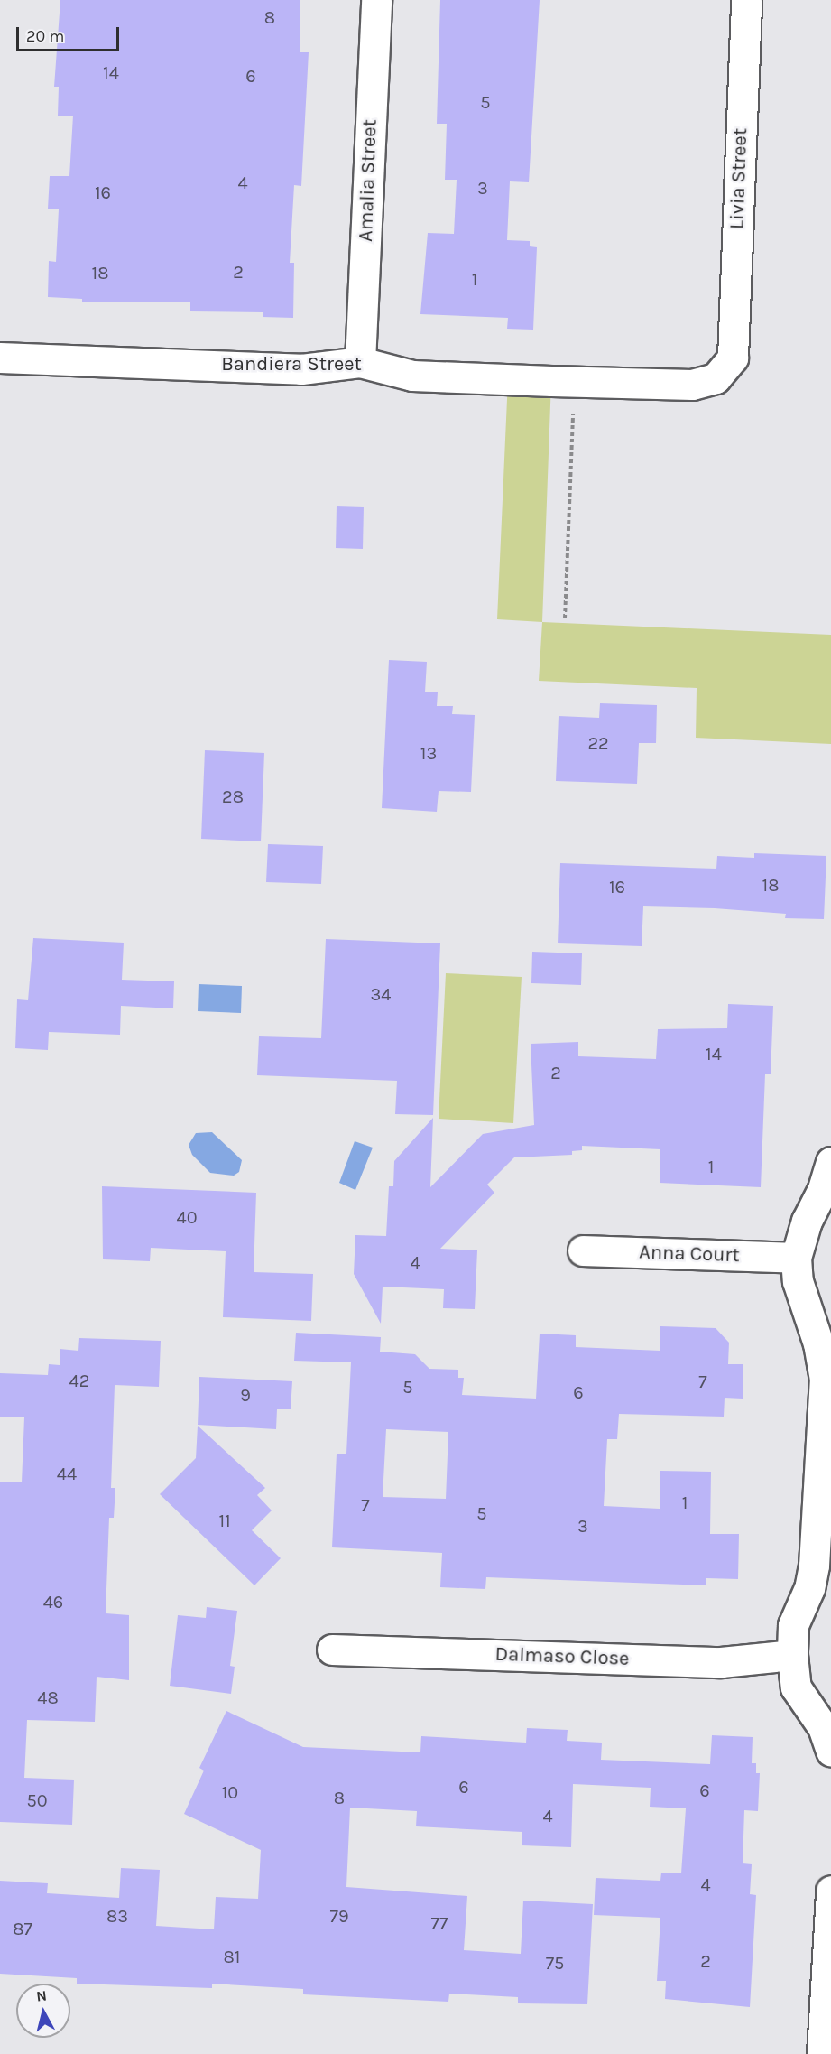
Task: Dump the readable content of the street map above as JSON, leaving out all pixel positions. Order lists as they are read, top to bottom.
{
  "streets": {
    "street": [
      "Livia Street",
      "Amalia Street",
      "Bandiera Street",
      "Anna Court",
      "Dalmaso Close"
    ]
  },
  "crossings": [
    ["Livia Street", "Bandiera Street"],
    ["Amalia Street", "Bandiera Street"]
  ],
  "house_numbers": [
    "8",
    "14",
    "6",
    "5",
    "4",
    "3",
    "16",
    "2",
    "18",
    "1",
    "22",
    "13",
    "28",
    "18",
    "16",
    "34",
    "14",
    "2",
    "1",
    "40",
    "4",
    "42",
    "7",
    "5",
    "6",
    "9",
    "44",
    "1",
    "7",
    "5",
    "11",
    "3",
    "46",
    "48",
    "6",
    "6",
    "10",
    "8",
    "50",
    "4",
    "4",
    "83",
    "79",
    "77",
    "87",
    "81",
    "2",
    "75"
  ],
  "scale_bar": "20 m",
  "north": "top"
}
